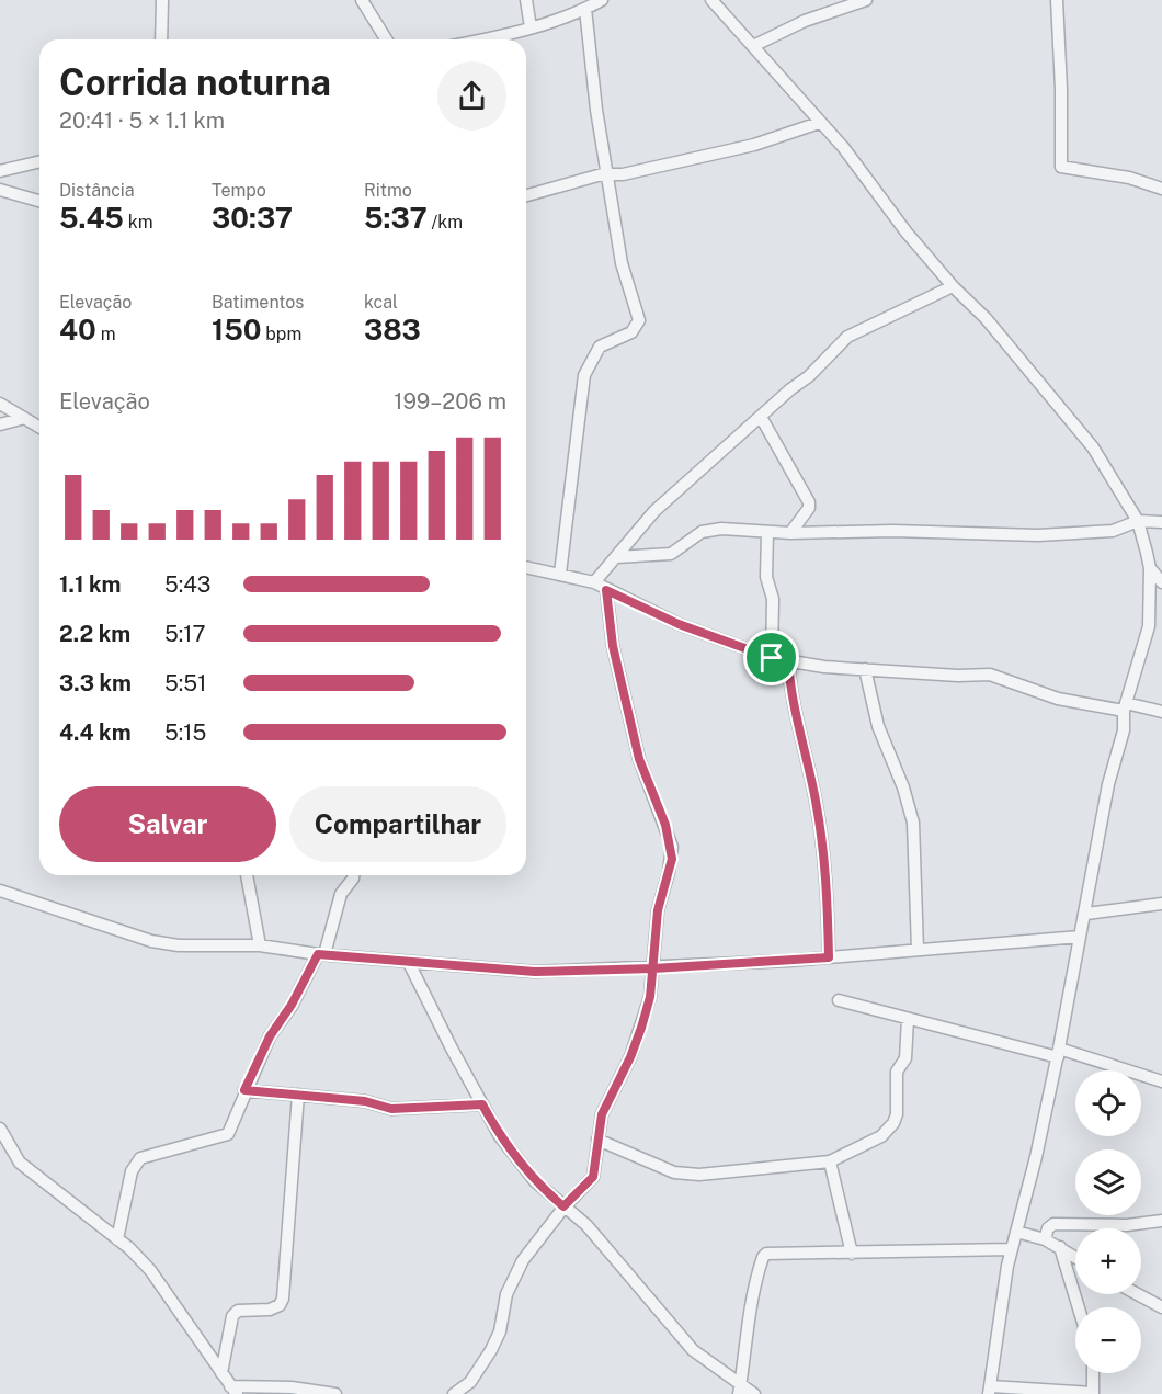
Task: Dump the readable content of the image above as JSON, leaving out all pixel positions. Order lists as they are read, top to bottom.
{
  "page": {
    "heading": ["Corrida noturna", "20:41 · 5 × 1.1 km"],
    "stats": [
      ["Distância", "5.45 km"],
      ["Tempo", "30:37"],
      ["Ritmo", "5:37 /km"],
      ["Elevação", "40 m"],
      ["Batimentos", "150 bpm"],
      ["kcal", "383"]
    ],
    "chart": ["Elevação", "199–206 m"],
    "list": [
      {
        "name": "1.1 km",
        "note": "5:43"
      },
      {
        "name": "2.2 km",
        "note": "5:17"
      },
      {
        "name": "3.3 km",
        "note": "5:51"
      },
      {
        "name": "4.4 km",
        "note": "5:15"
      }
    ],
    "buttons": ["Salvar", "Compartilhar"],
    "map_buttons": ["+", "−"]
  }
}
